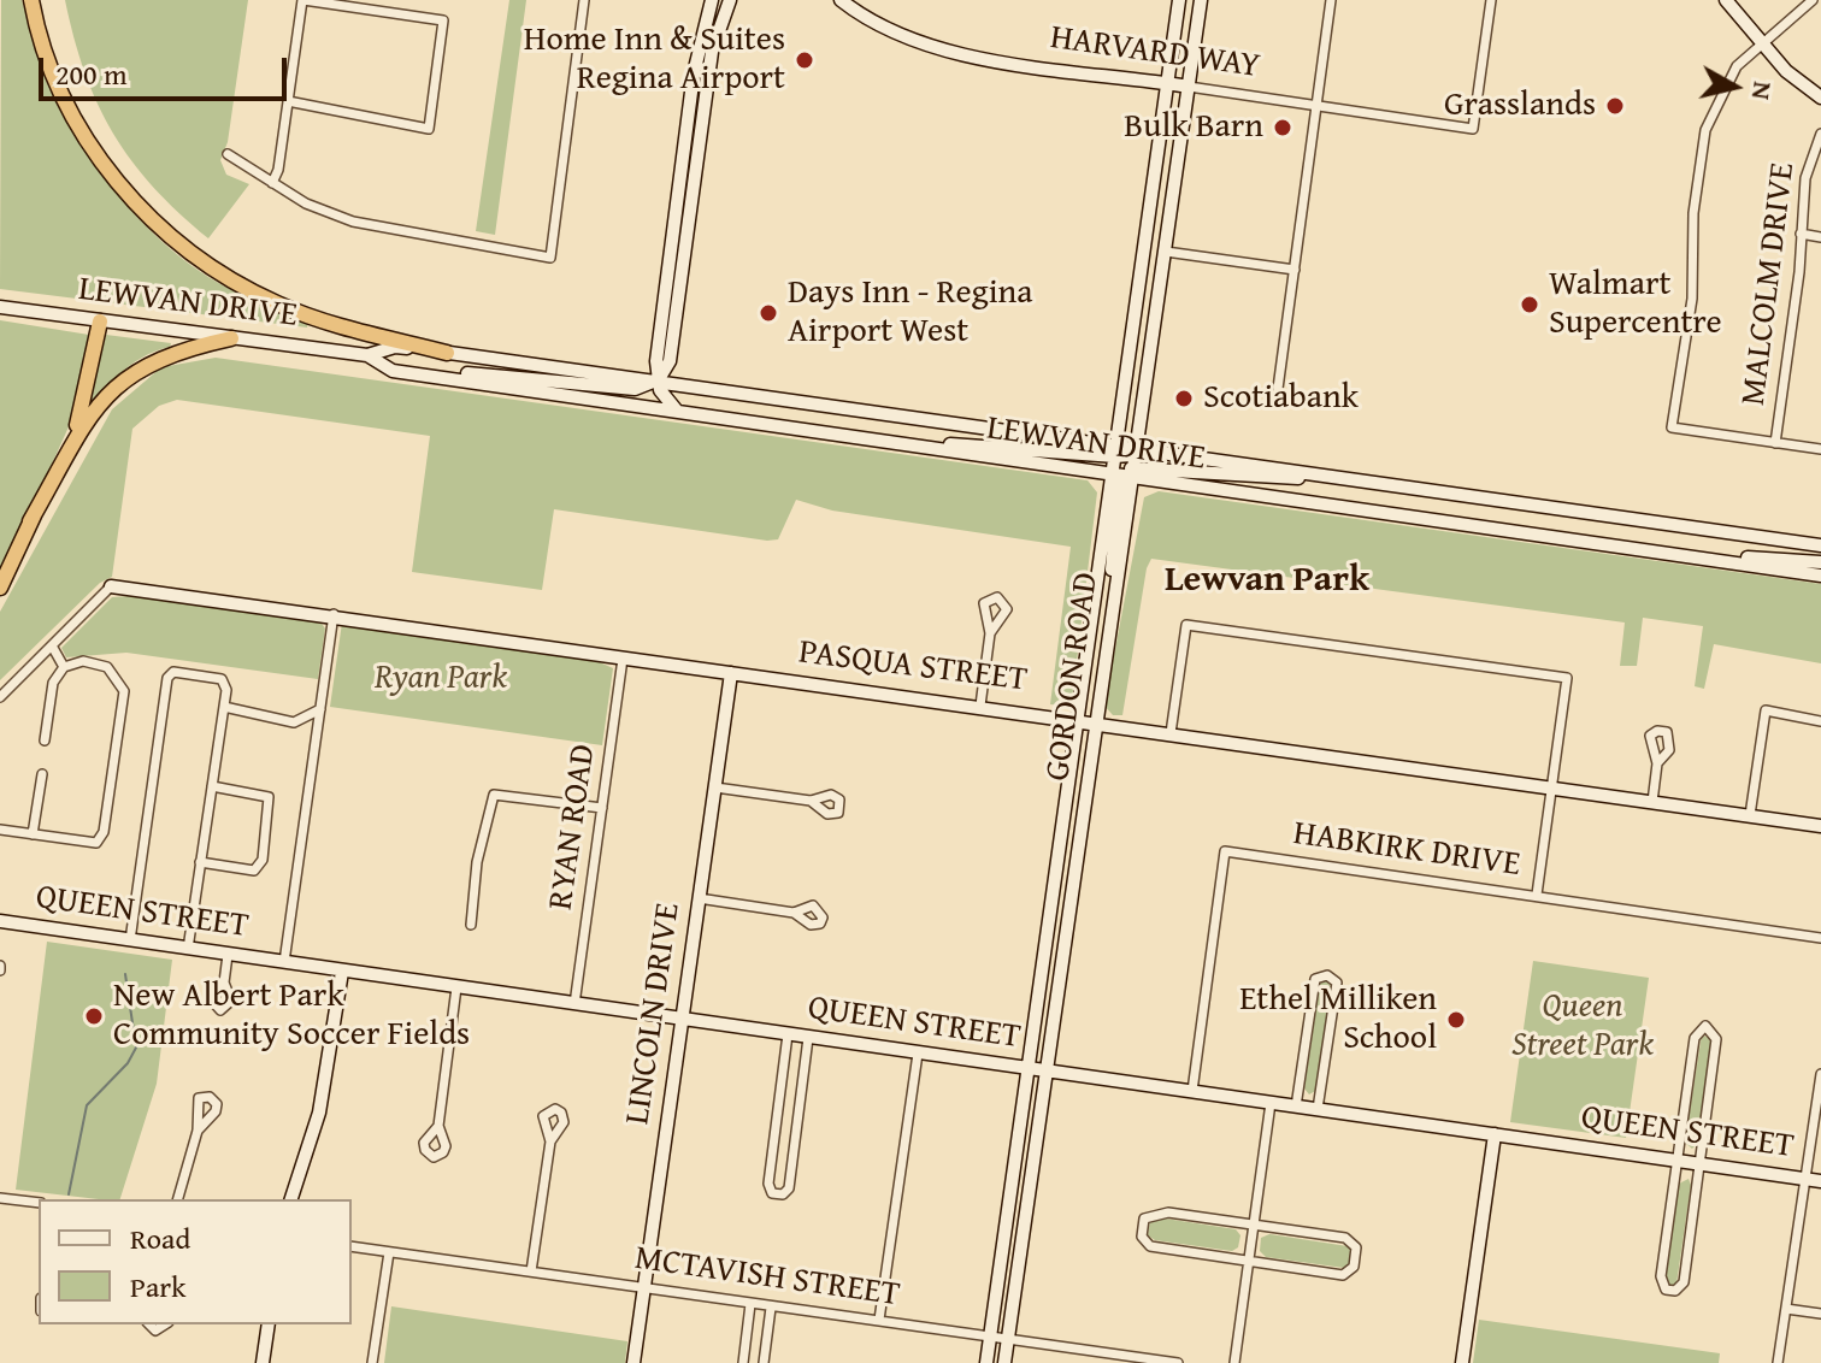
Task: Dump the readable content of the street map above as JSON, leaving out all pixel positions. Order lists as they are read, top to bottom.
{
  "streets": {
    "main road": [
      "HARVARD WAY",
      "LEWVAN DRIVE",
      "PASQUA STREET",
      "GORDON ROAD",
      "QUEEN STREET",
      "LINCOLN DRIVE"
    ],
    "street": [
      "MALCOLM DRIVE",
      "RYAN ROAD",
      "HABKIRK DRIVE",
      "MCTAVISH STREET"
    ]
  },
  "crossings": [
    ["HARVARD WAY", "GORDON ROAD"],
    ["LEWVAN DRIVE", "GORDON ROAD"],
    ["PASQUA STREET", "GORDON ROAD"],
    ["PASQUA STREET", "RYAN ROAD"],
    ["PASQUA STREET", "LINCOLN DRIVE"],
    ["GORDON ROAD", "QUEEN STREET"],
    ["GORDON ROAD", "MCTAVISH STREET"],
    ["RYAN ROAD", "QUEEN STREET"],
    ["HABKIRK DRIVE", "QUEEN STREET"],
    ["QUEEN STREET", "LINCOLN DRIVE"],
    ["LINCOLN DRIVE", "MCTAVISH STREET"]
  ],
  "districts": ["Lewvan Park"],
  "parks": ["Ryan Park", "Queen Street Park"],
  "places": [
    "Home Inn & Suites Regina Airport",
    "Grasslands",
    "Bulk Barn",
    "Walmart Supercentre",
    "Days Inn - Regina Airport West",
    "Scotiabank",
    "New Albert Park Community Soccer Fields",
    "Ethel Milliken School"
  ],
  "legend": ["Road", "Park"],
  "scale_bar": "200 m",
  "north": "right"
}
